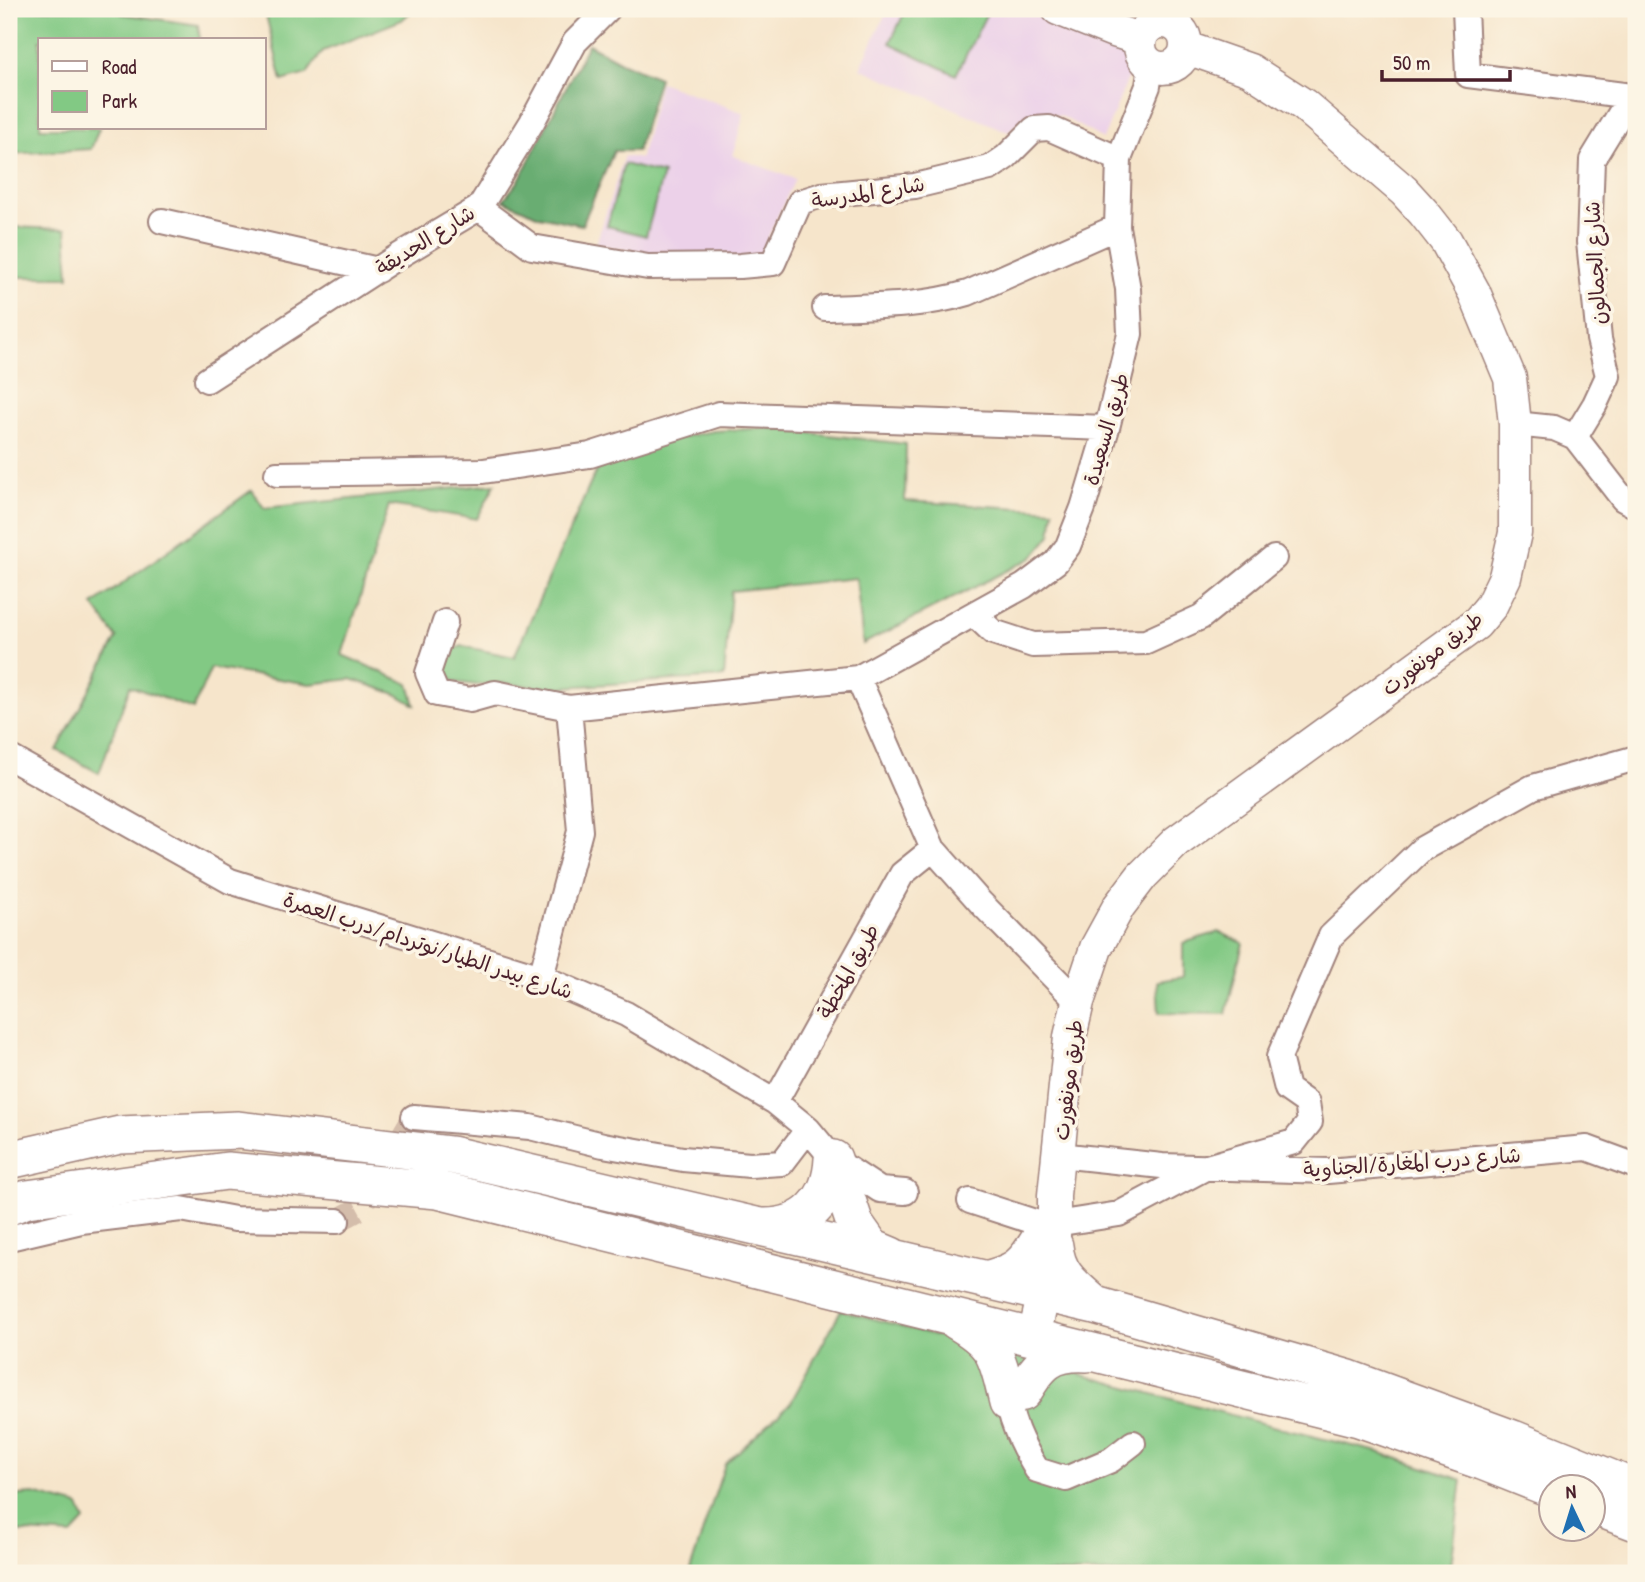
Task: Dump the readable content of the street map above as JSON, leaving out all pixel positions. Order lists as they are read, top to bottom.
{
  "streets": {
    "main road": ["طريق مونفورت"],
    "street": [
      "شارع المدرسة",
      "شارع الحديقة",
      "شارع الجمالون",
      "طريق السعيدة",
      "شارع بيدر الطيار/نوتردام/درب العمرة",
      "طريق المخطة",
      "شارع درب المغارة/الجناوية"
    ]
  },
  "crossings": [
    ["شارع المدرسة", "شارع الحديقة"],
    ["شارع المدرسة", "طريق السعيدة"],
    ["طريق السعيدة", "طريق مونفورت"],
    ["طريق مونفورت", "شارع درب المغارة/الجناوية"],
    ["شارع بيدر الطيار/نوتردام/درب العمرة", "طريق المخطة"]
  ],
  "legend": ["Road", "Park"],
  "scale_bar": "50 m",
  "north": "top"
}
